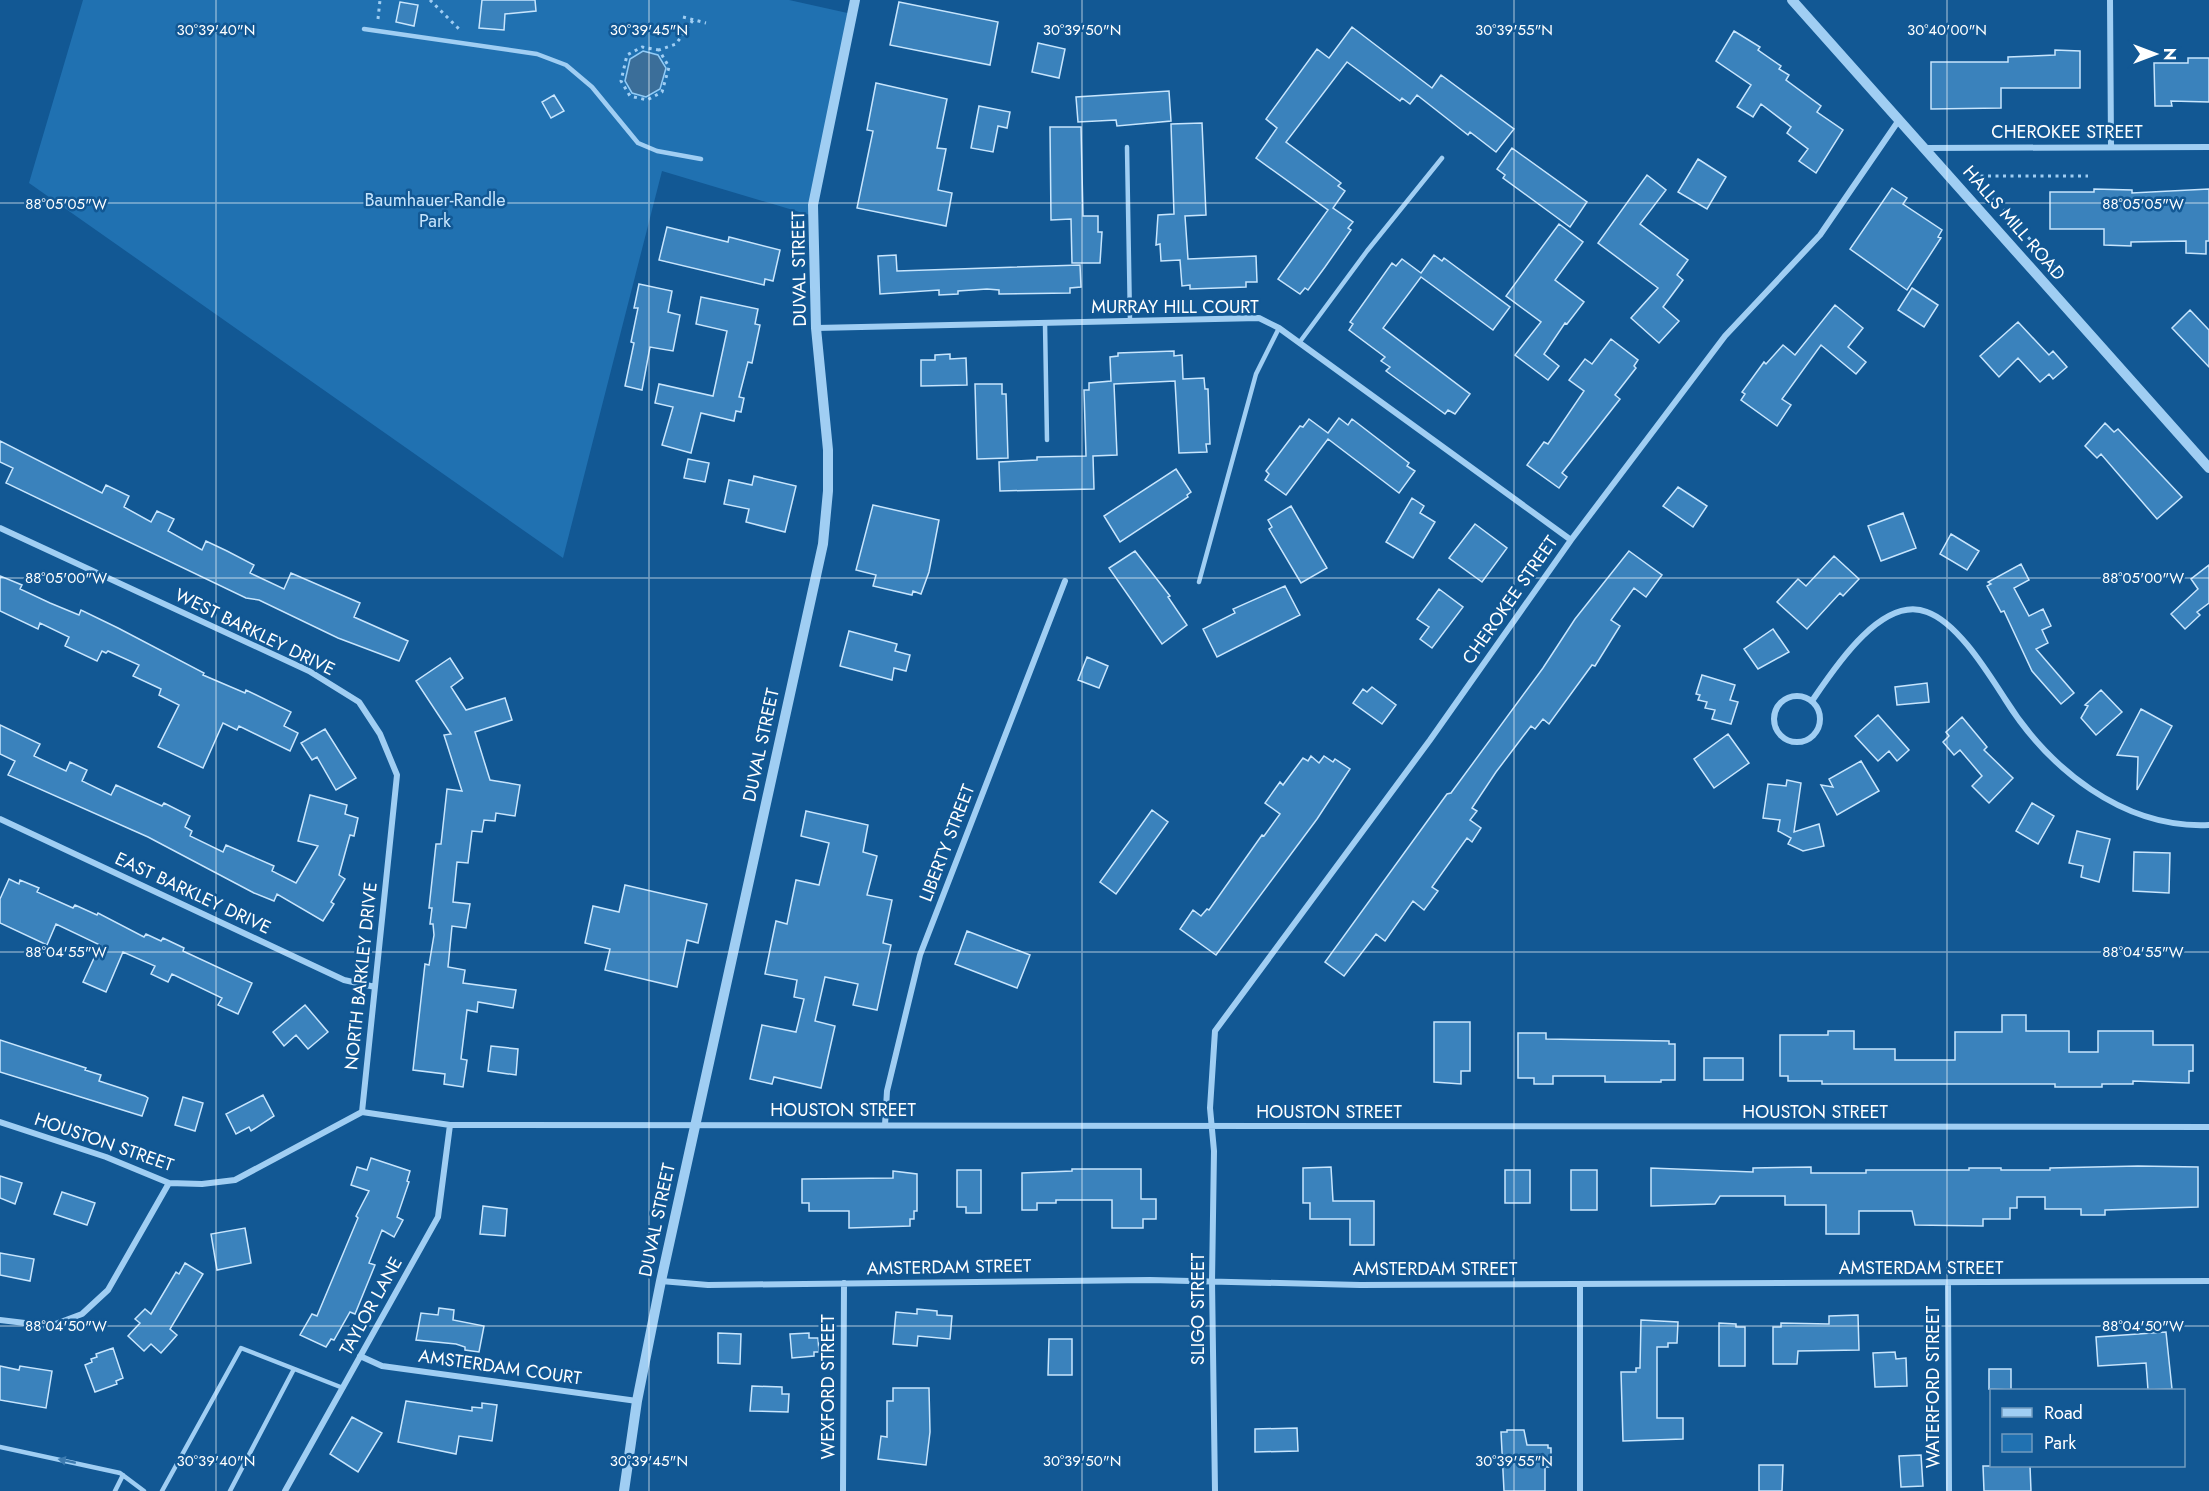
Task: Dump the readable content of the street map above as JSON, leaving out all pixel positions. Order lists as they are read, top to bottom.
{
  "streets": {
    "street": [
      "CHEROKEE STREET",
      "HALLS MILL ROAD",
      "DUVAL STREET",
      "MURRAY HILL COURT",
      "WEST BARKLEY DRIVE",
      "LIBERTY STREET",
      "EAST BARKLEY DRIVE",
      "NORTH BARKLEY DRIVE",
      "HOUSTON STREET",
      "AMSTERDAM STREET",
      "TAYLOR LANE",
      "SLIGO STREET",
      "AMSTERDAM COURT",
      "WEXFORD STREET",
      "WATERFORD STREET"
    ]
  },
  "crossings": [
    ["CHEROKEE STREET", "HALLS MILL ROAD"],
    ["CHEROKEE STREET", "MURRAY HILL COURT"],
    ["CHEROKEE STREET", "HOUSTON STREET"],
    ["CHEROKEE STREET", "SLIGO STREET"],
    ["DUVAL STREET", "MURRAY HILL COURT"],
    ["DUVAL STREET", "HOUSTON STREET"],
    ["DUVAL STREET", "AMSTERDAM STREET"],
    ["DUVAL STREET", "AMSTERDAM COURT"],
    ["WEST BARKLEY DRIVE", "NORTH BARKLEY DRIVE"],
    ["LIBERTY STREET", "HOUSTON STREET"],
    ["EAST BARKLEY DRIVE", "NORTH BARKLEY DRIVE"],
    ["NORTH BARKLEY DRIVE", "HOUSTON STREET"],
    ["HOUSTON STREET", "TAYLOR LANE"],
    ["HOUSTON STREET", "SLIGO STREET"],
    ["AMSTERDAM STREET", "SLIGO STREET"],
    ["AMSTERDAM STREET", "WEXFORD STREET"],
    ["AMSTERDAM STREET", "WATERFORD STREET"],
    ["TAYLOR LANE", "AMSTERDAM COURT"]
  ],
  "parks": ["Baumhauer-Randle Park"],
  "legend": ["Road", "Park"],
  "north": "right",
  "coordinates": [
    "30°39'40\"N",
    "30°39'45\"N",
    "30°39'50\"N",
    "30°39'55\"N",
    "30°40'00\"N",
    "88°05'05\"W",
    "88°05'00\"W",
    "88°04'55\"W",
    "88°04'50\"W"
  ]
}
